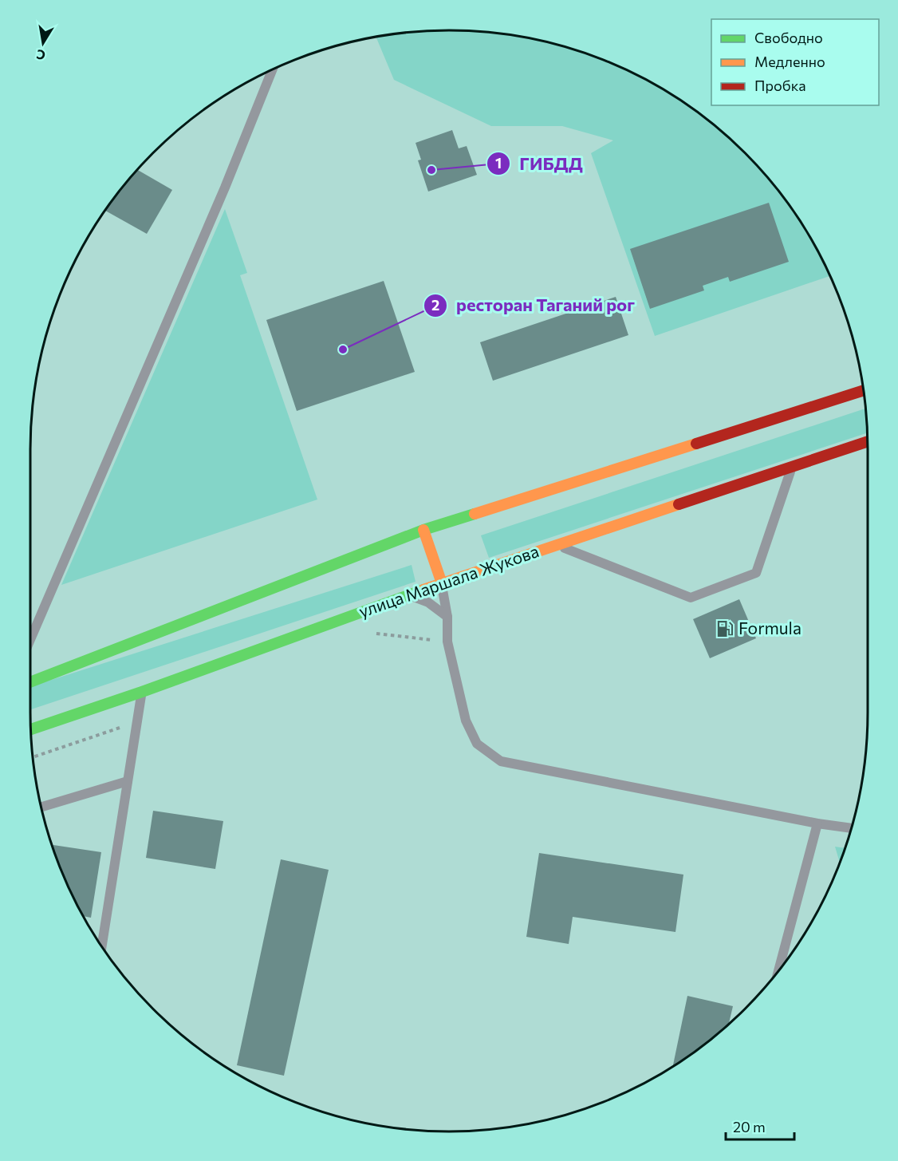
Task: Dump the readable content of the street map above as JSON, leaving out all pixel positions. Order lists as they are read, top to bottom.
{
  "streets": {
    "main road": ["улица Маршала Жукова"]
  },
  "places": {
    "other": ["ГИБДД", "ресторан Таганий рог"],
    "fuel station": ["Formula"]
  },
  "legend": ["Свободно", "Медленно", "Пробка"],
  "scale_bar": "20 m",
  "north": "bottom"
}
